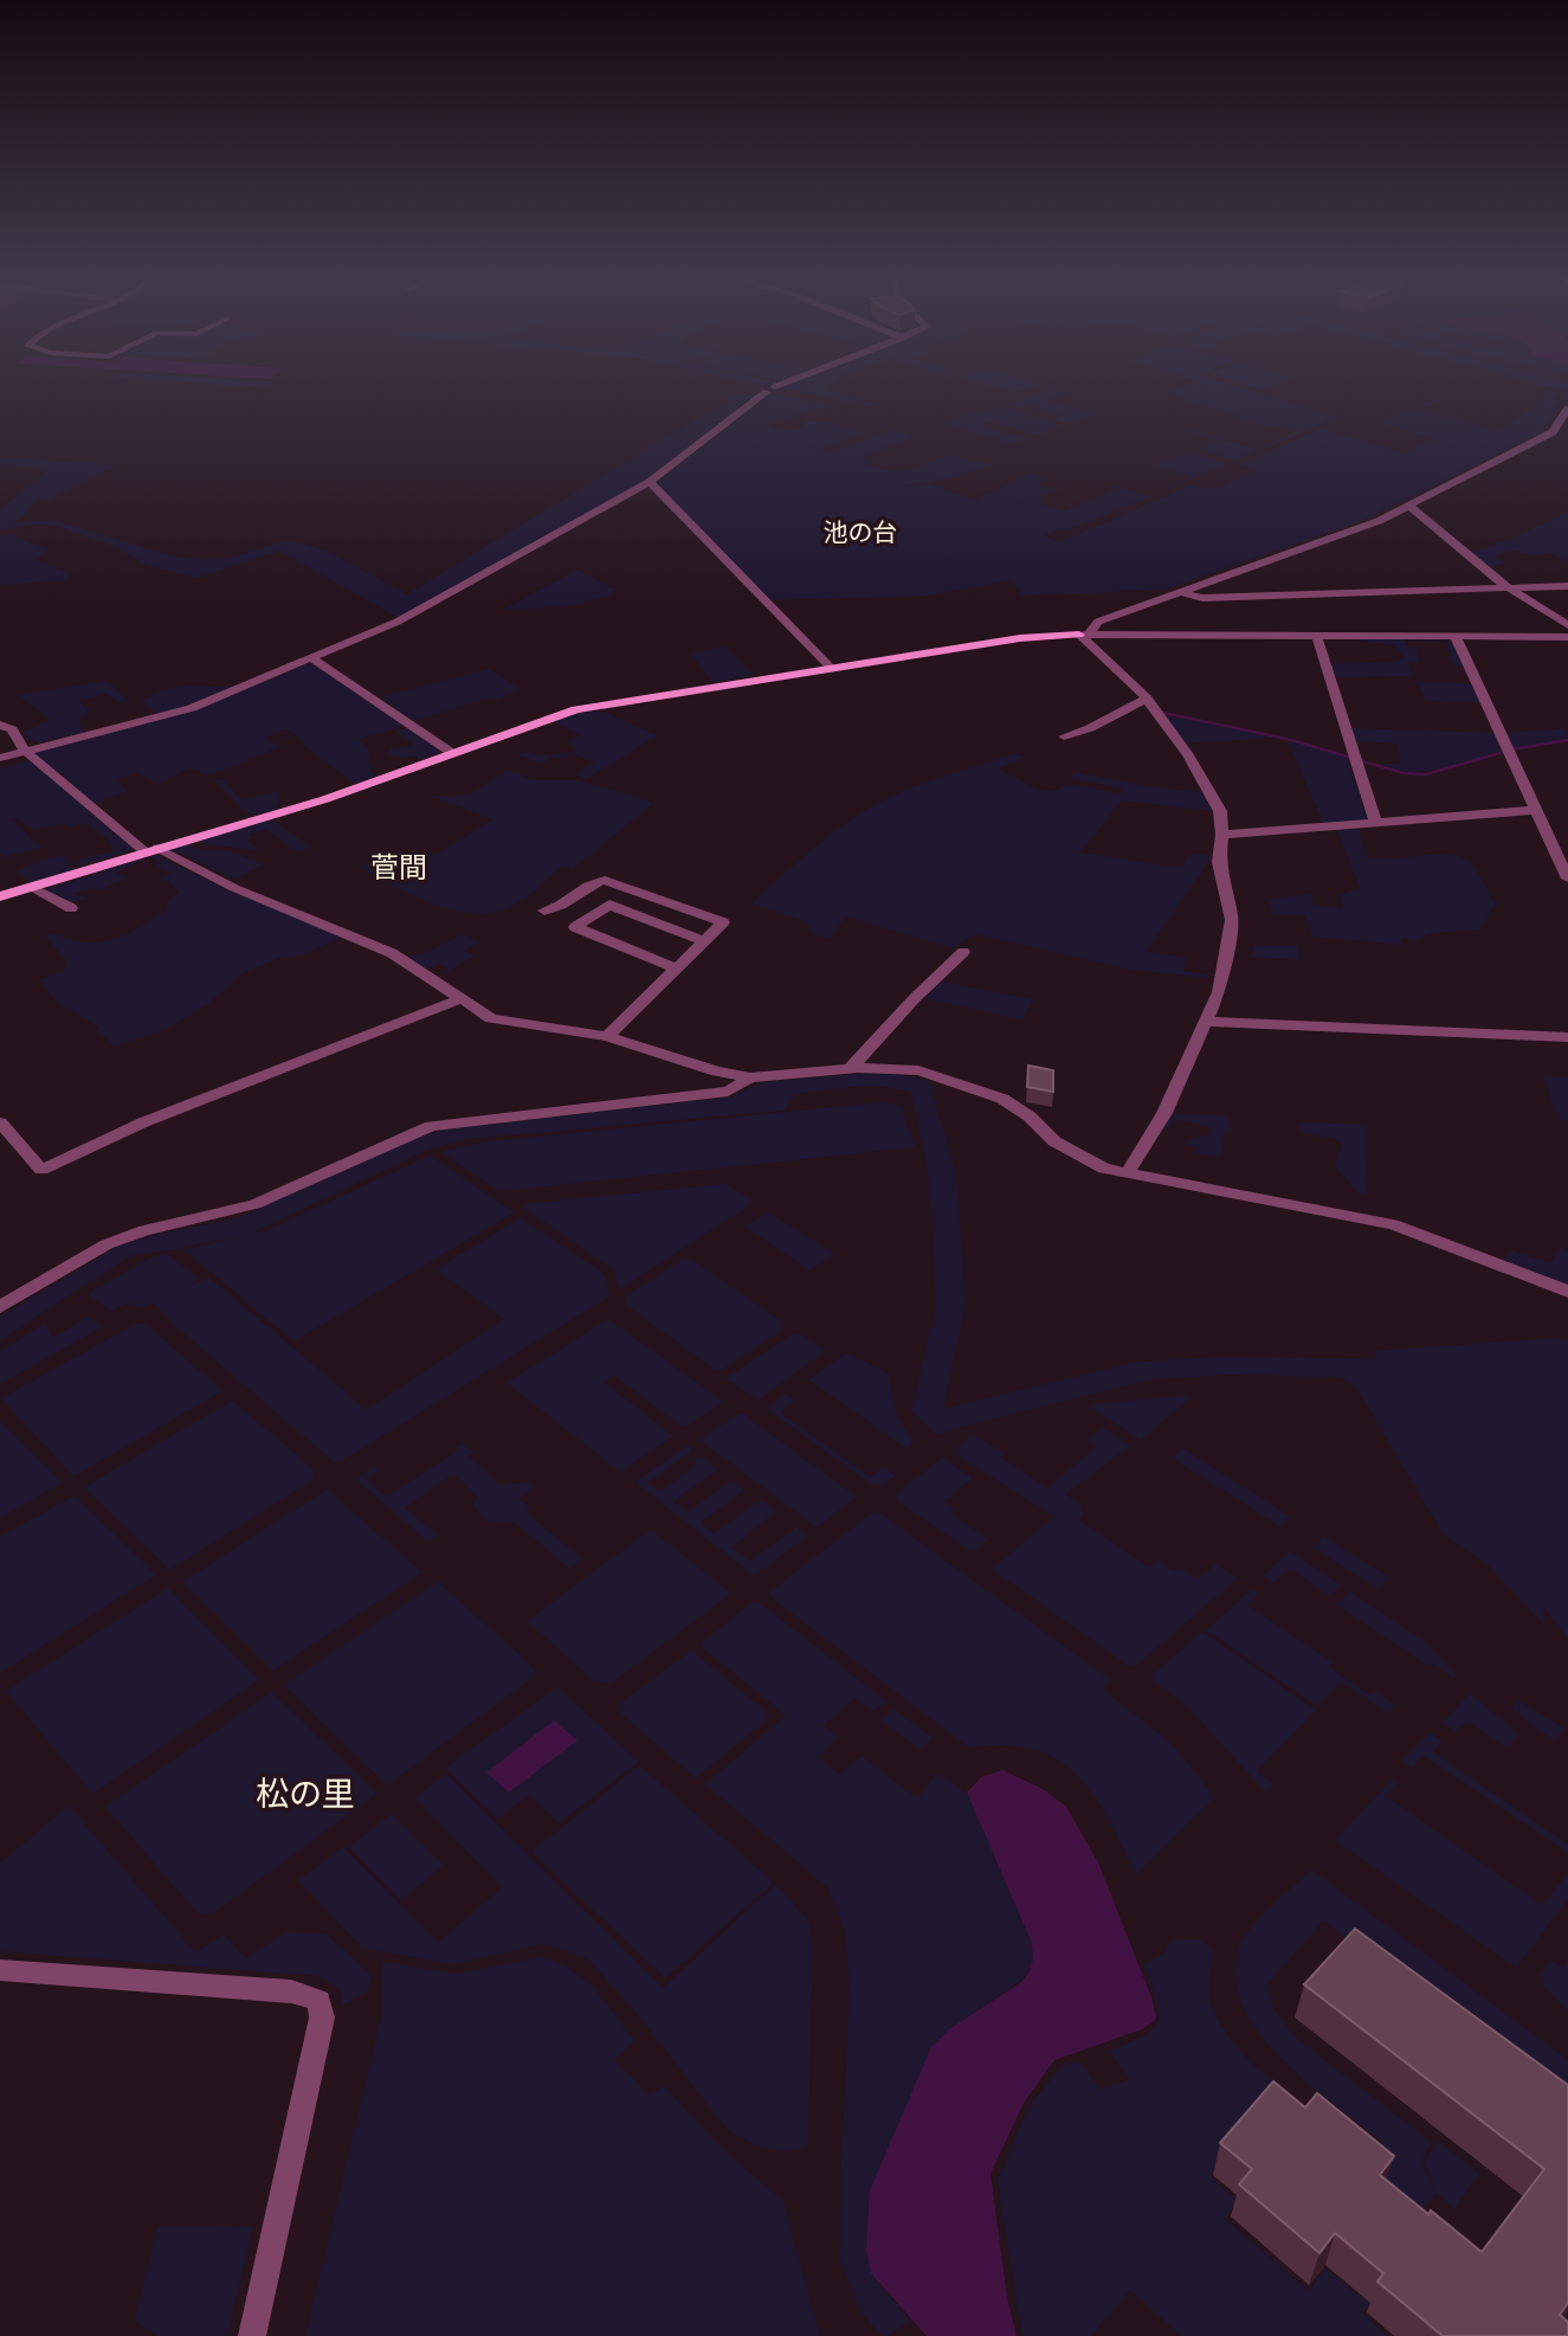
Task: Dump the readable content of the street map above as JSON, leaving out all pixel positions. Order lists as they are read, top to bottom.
{
  "districts": ["池の台", "菅間", "松の里"]
}
